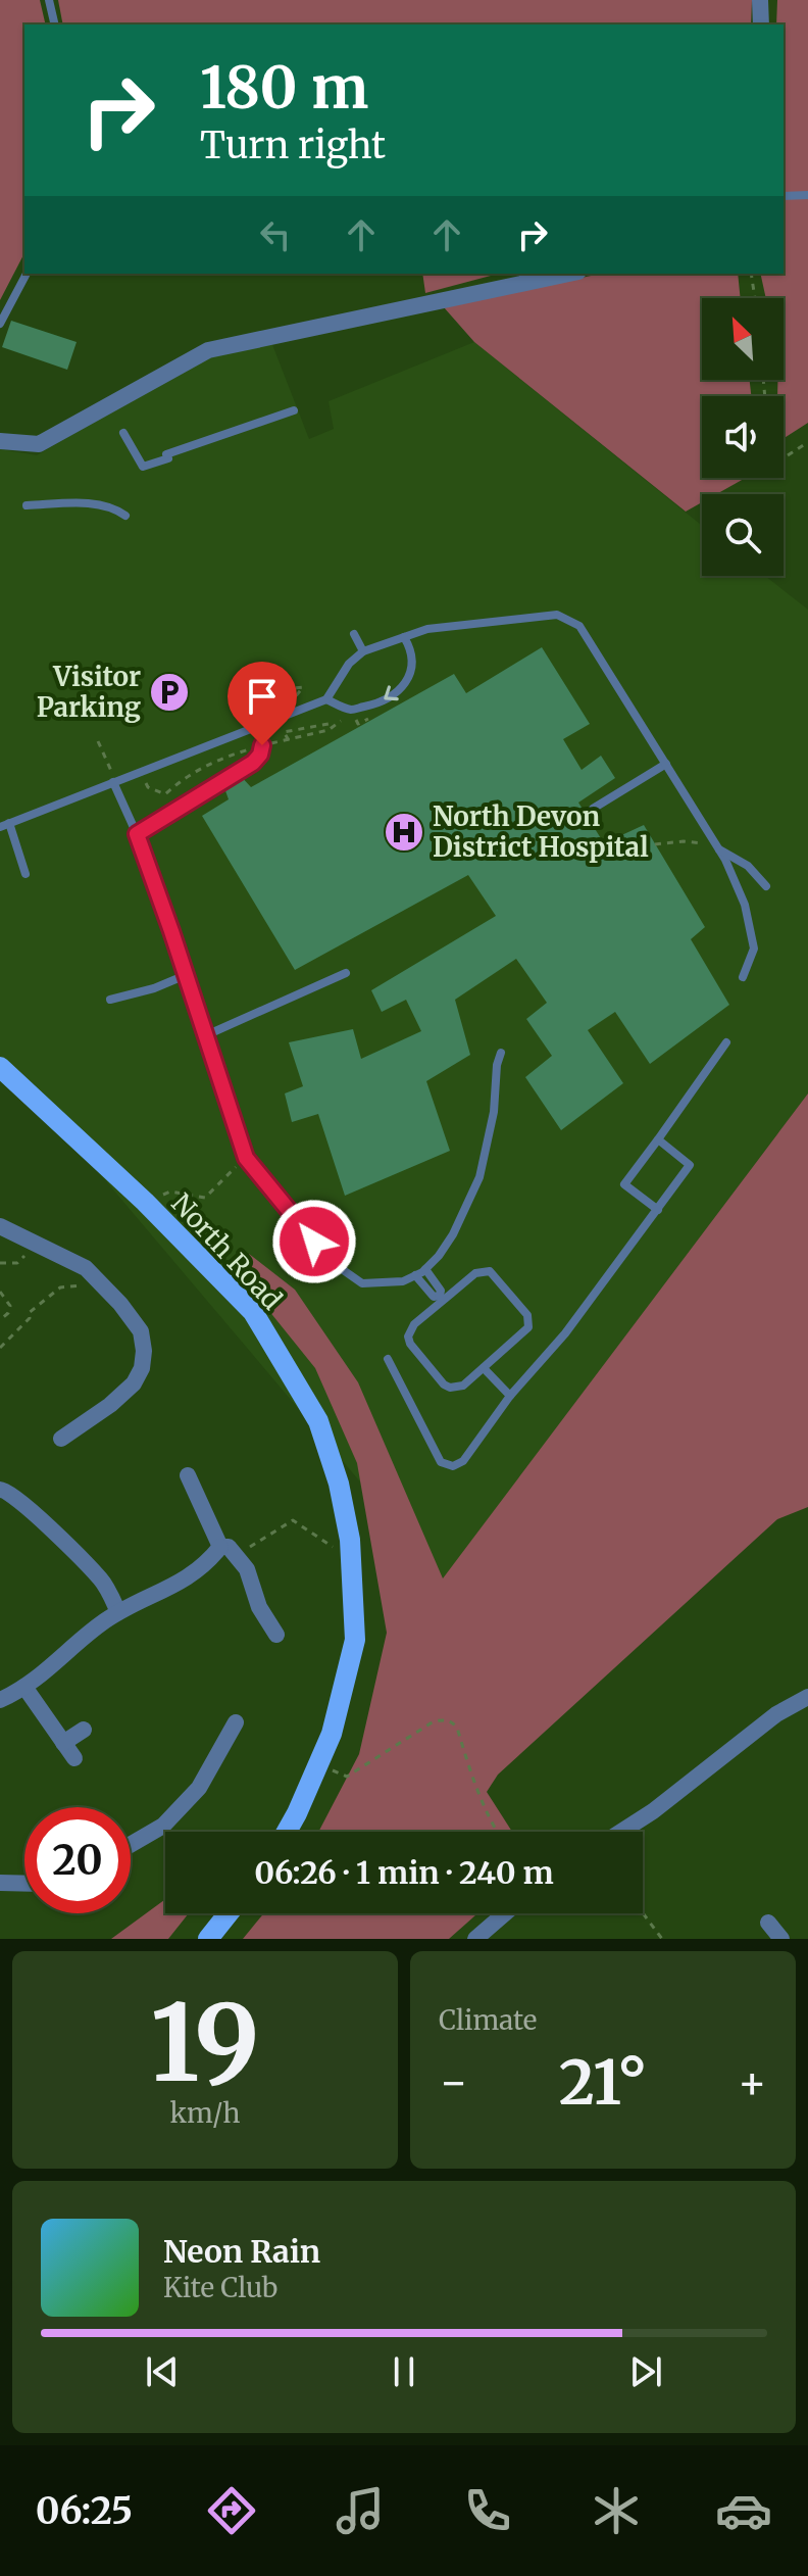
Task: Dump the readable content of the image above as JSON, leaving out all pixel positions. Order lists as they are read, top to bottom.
{
  "streets": {
    "main road": ["North Road"]
  },
  "places": {
    "parking": ["Visitor Parking"],
    "hospital": ["North Devon District Hospital"]
  },
  "north": "top left",
  "page": {
    "turn": ["180 m", "Turn right"],
    "limit": "20",
    "trip": "06:26 · 1 min · 240 m",
    "tile": [
      ["19", "km/h"],
      "Climate"
    ],
    "heat": ["−", "21°", "+"],
    "song": ["Neon Rain", "Kite Club"],
    "tabs": "06:25"
  }
}
